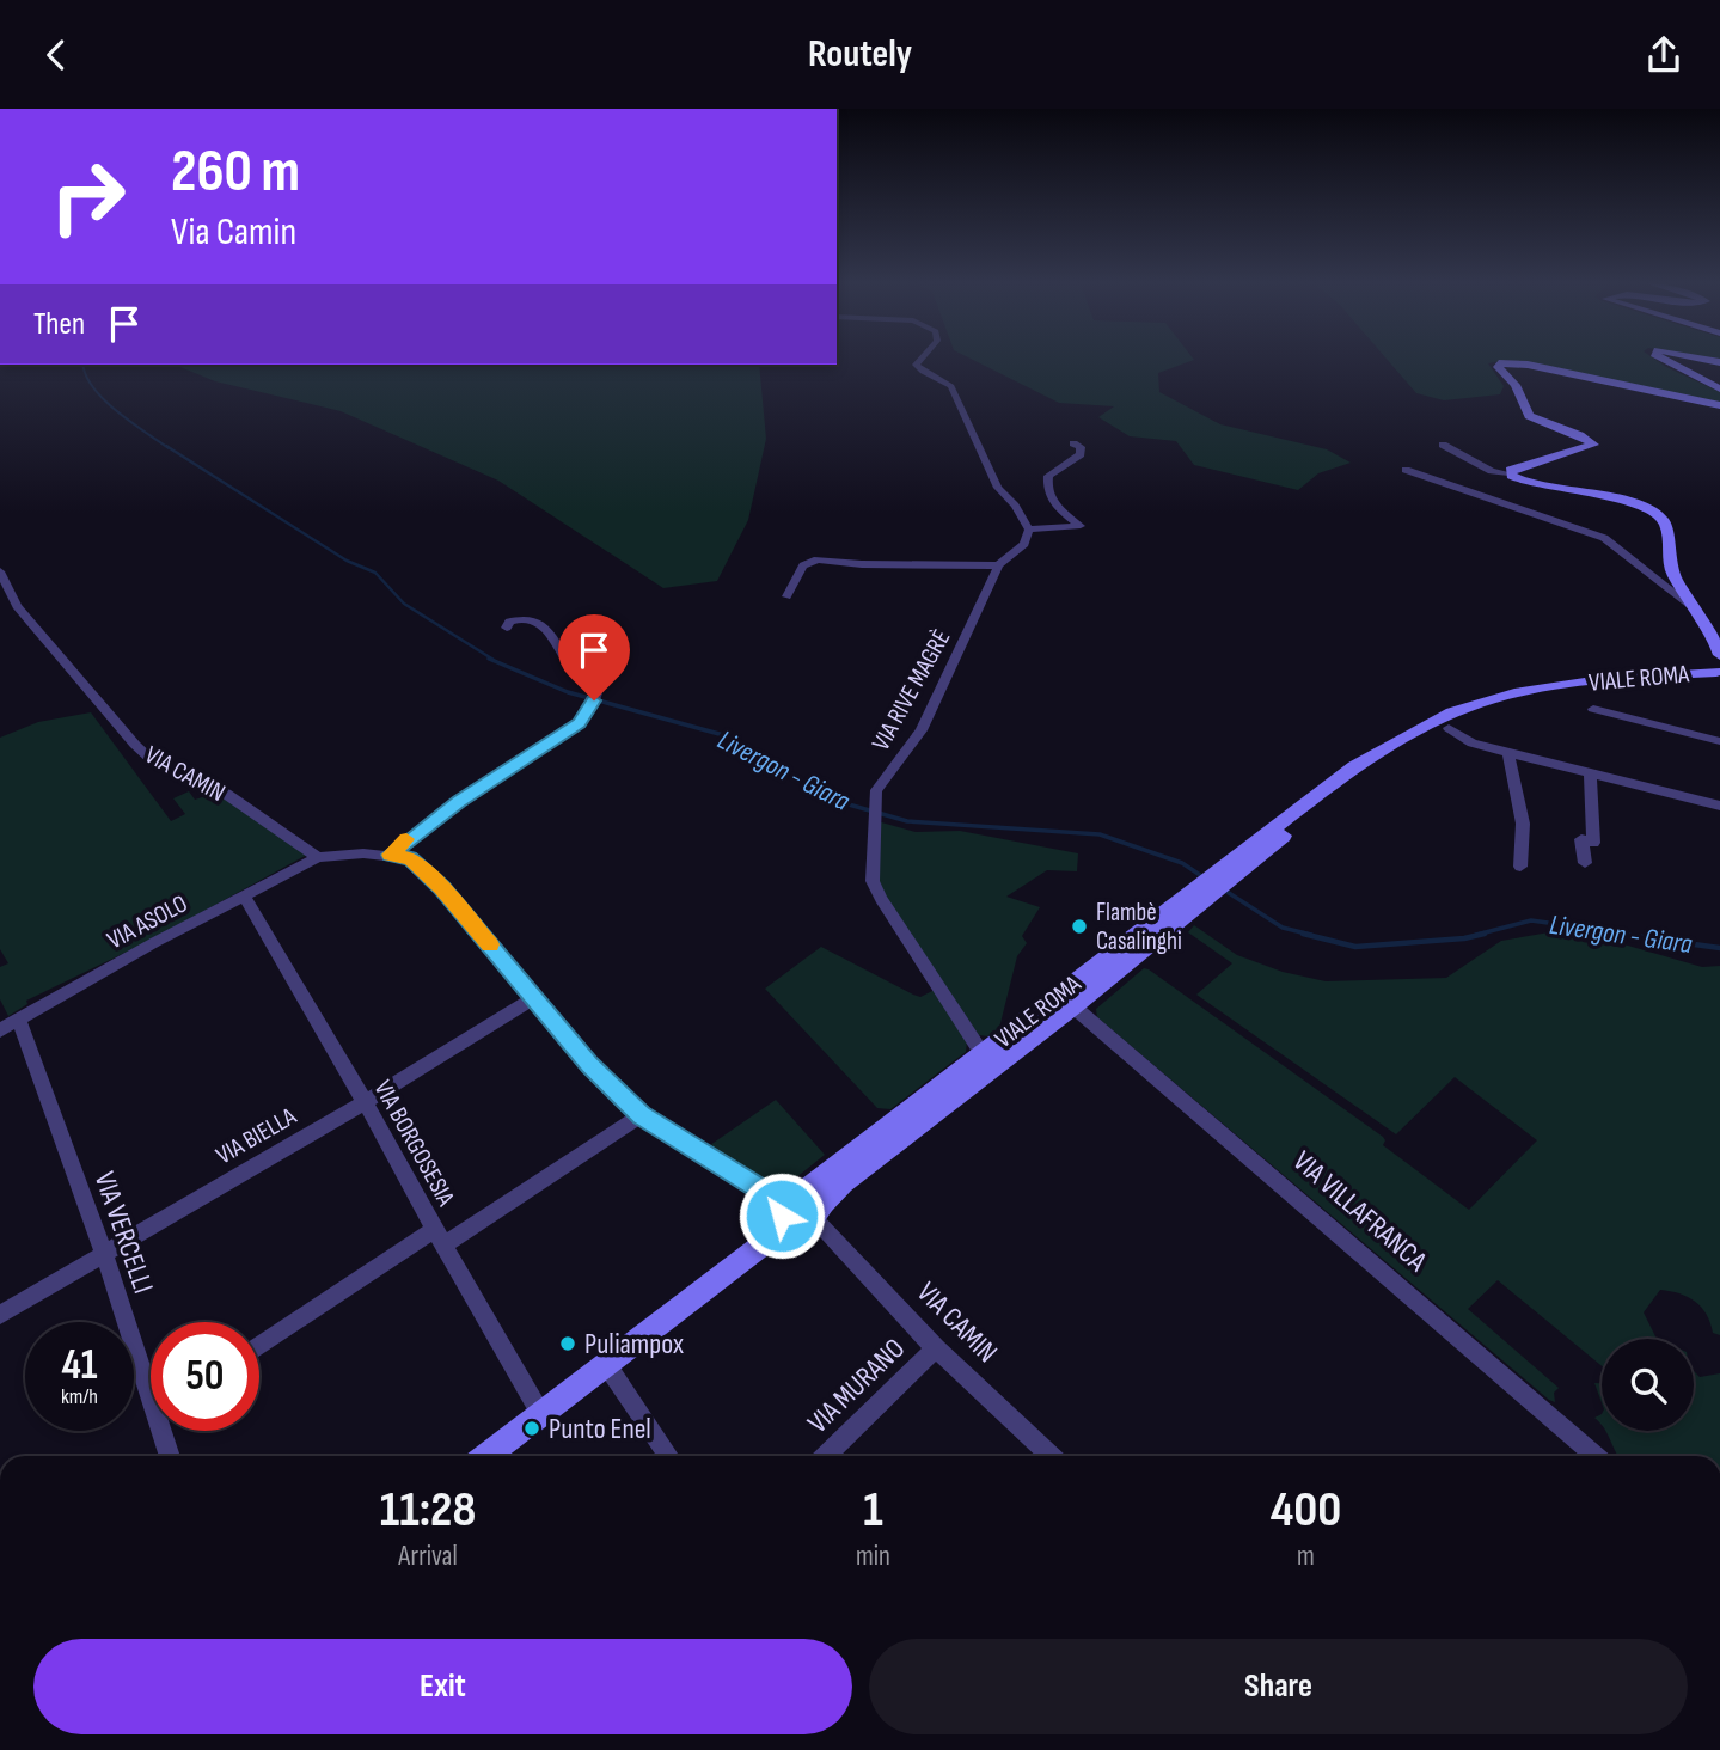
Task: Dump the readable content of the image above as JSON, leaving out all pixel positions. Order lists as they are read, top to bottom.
{
  "streets": {
    "main road": ["VIALE ROMA"],
    "street": [
      "VIA RIVE MAGRÈ",
      "VIA CAMIN",
      "VIA ASOLO",
      "VIA BIELLA",
      "VIA BORGOSESIA",
      "VIA VILLAFRANCA",
      "VIA VERCELLI",
      "VIA MURANO"
    ]
  },
  "crossings": [
    ["VIALE ROMA", "VIA RIVE MAGRÈ"],
    ["VIALE ROMA", "VIA CAMIN"],
    ["VIALE ROMA", "VIA VILLAFRANCA"],
    ["VIA CAMIN", "VIA ASOLO"],
    ["VIA CAMIN", "VIA MURANO"],
    ["VIA ASOLO", "VIA BORGOSESIA"],
    ["VIA ASOLO", "VIA VERCELLI"],
    ["VIA BIELLA", "VIA BORGOSESIA"],
    ["VIA BIELLA", "VIA VERCELLI"]
  ],
  "water": ["Livergon - Giara"],
  "places": ["Flambè Casalinghi", "Puliampox", "Punto Enel"],
  "page": {
    "header": "Routely",
    "turn": ["260 m", "Via Camin"],
    "then": "Then",
    "speed": "41 km/h",
    "limit": "50",
    "eta": [
      "11:28",
      "Arrival",
      "1",
      "min",
      "400",
      "m"
    ],
    "buttons": ["Exit", "Share"]
  }
}
